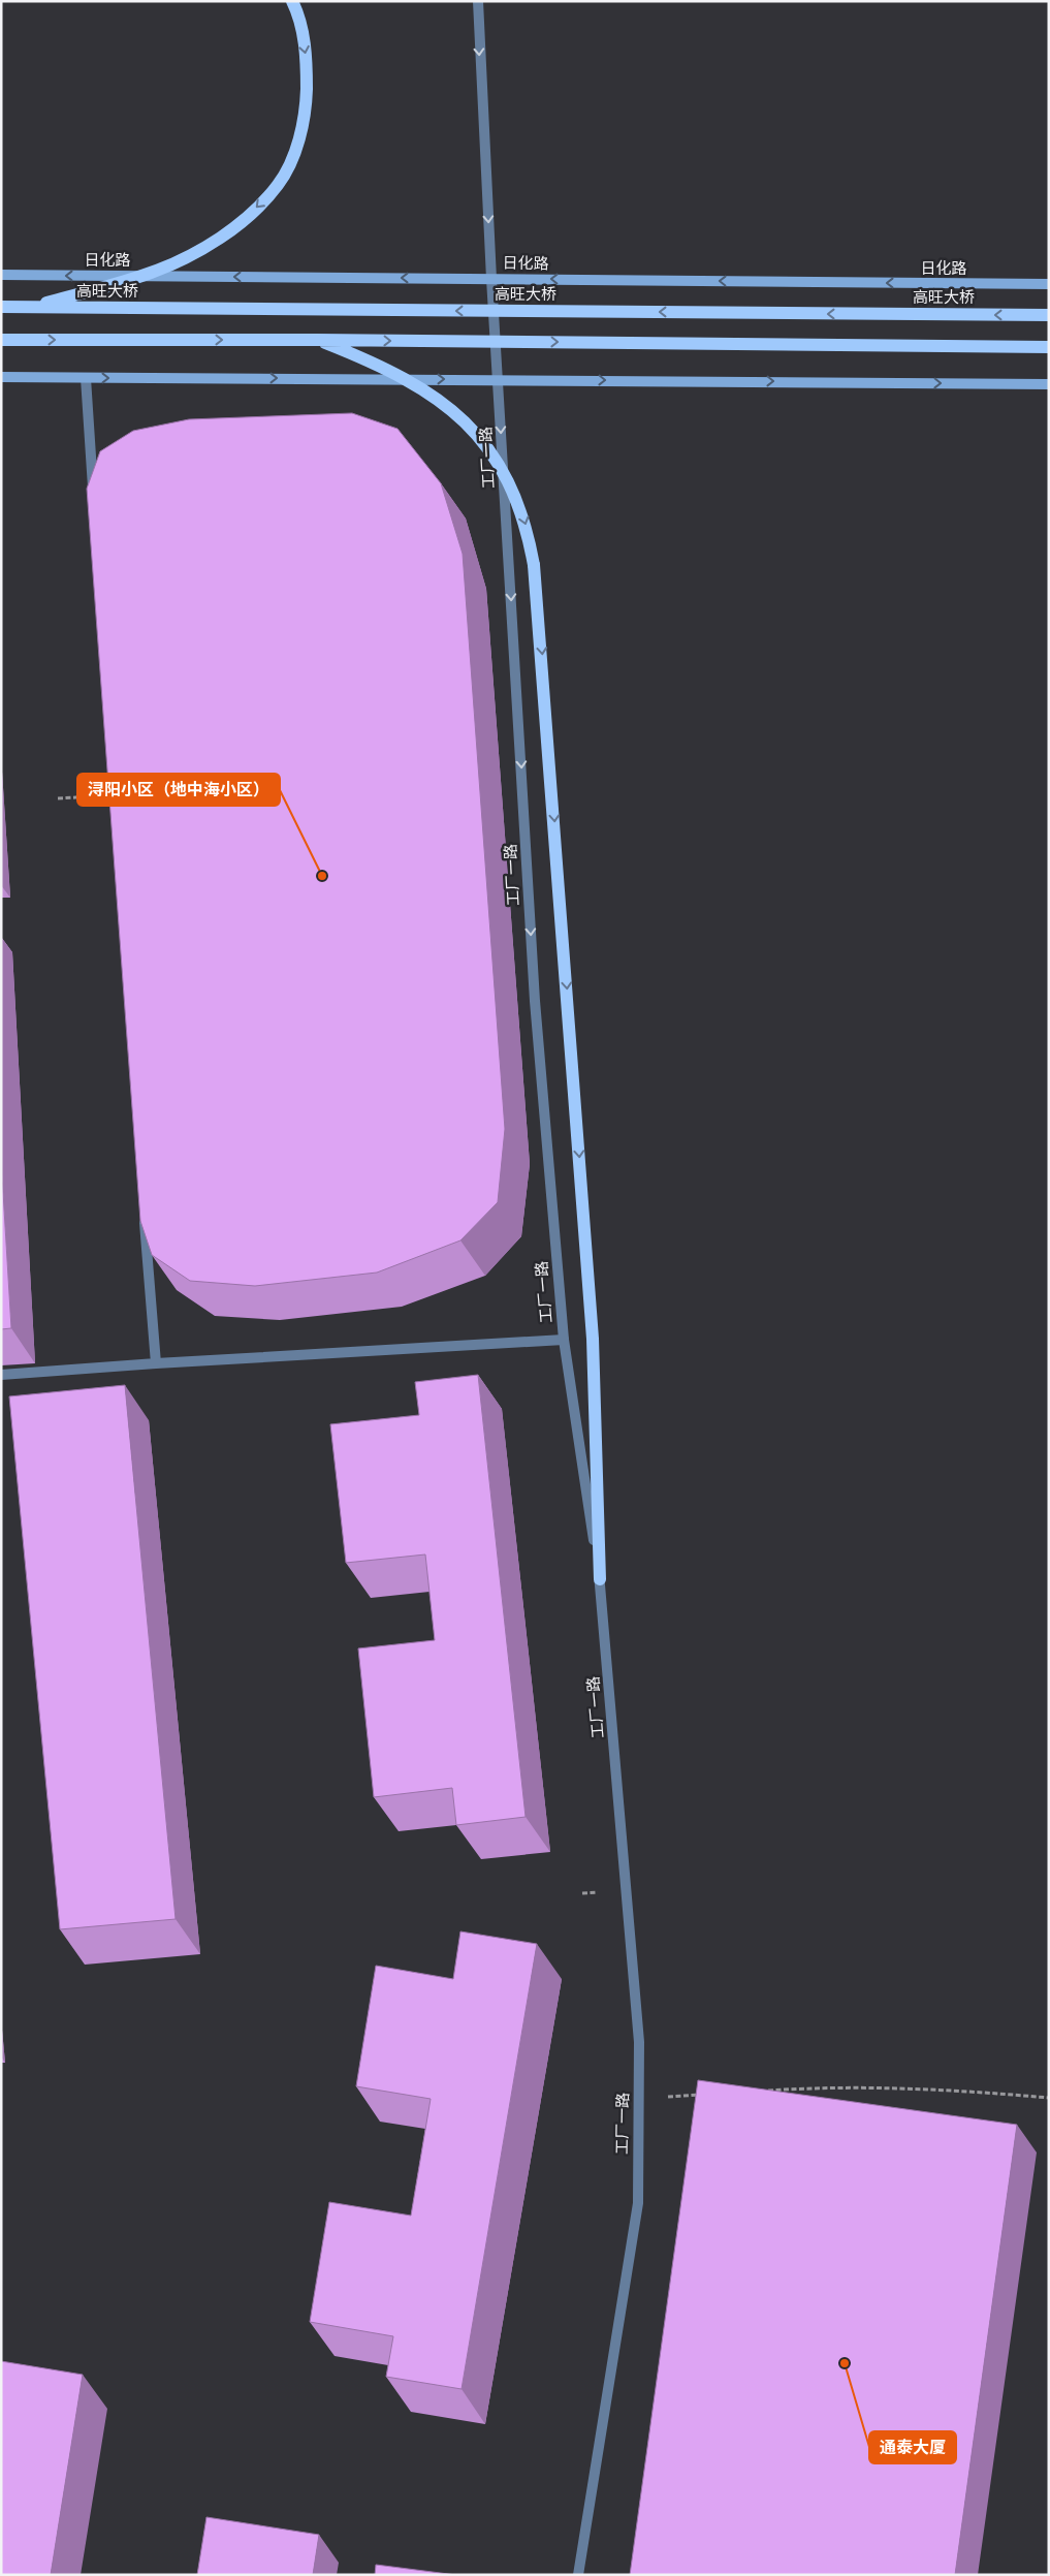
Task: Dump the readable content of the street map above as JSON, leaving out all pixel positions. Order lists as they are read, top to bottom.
{
  "streets": {
    "main road": ["高旺大桥"],
    "street": ["日化路", "工厂一路"]
  },
  "crossings": [
    ["日化路", "工厂一路"]
  ],
  "one_way": ["日化路", "工厂一路"],
  "places": ["浔阳小区（地中海小区）", "通泰大厦"]
}
